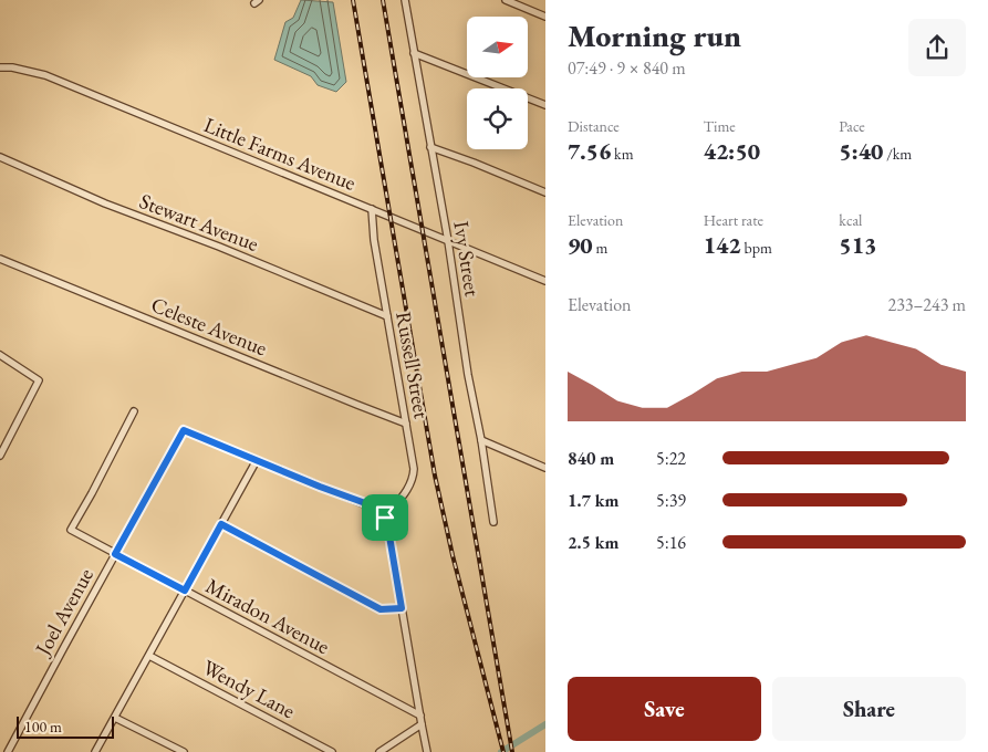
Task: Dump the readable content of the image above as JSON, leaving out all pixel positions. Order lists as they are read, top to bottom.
{
  "streets": {
    "street": [
      "Little Farms Avenue",
      "Stewart Avenue",
      "Ivy Street",
      "Celeste Avenue",
      "Russell Street",
      "Joel Avenue",
      "Miradon Avenue",
      "Wendy Lane"
    ]
  },
  "crossings": [
    ["Little Farms Avenue", "Ivy Street"],
    ["Little Farms Avenue", "Russell Street"],
    ["Stewart Avenue", "Russell Street"],
    ["Celeste Avenue", "Russell Street"],
    ["Joel Avenue", "Miradon Avenue"]
  ],
  "scale_bar": "100 m",
  "north": "right",
  "page": {
    "heading": ["Morning run", "07:49 · 9 × 840 m"],
    "stats": [
      ["Distance", "7.56 km"],
      ["Time", "42:50"],
      ["Pace", "5:40 /km"],
      ["Elevation", "90 m"],
      ["Heart rate", "142 bpm"],
      ["kcal", "513"]
    ],
    "chart": ["Elevation", "233–243 m"],
    "list": [
      {
        "name": "840 m",
        "note": "5:22"
      },
      {
        "name": "1.7 km",
        "note": "5:39"
      },
      {
        "name": "2.5 km",
        "note": "5:16"
      }
    ],
    "buttons": ["Save", "Share"],
    "scale": "100 m"
  }
}
